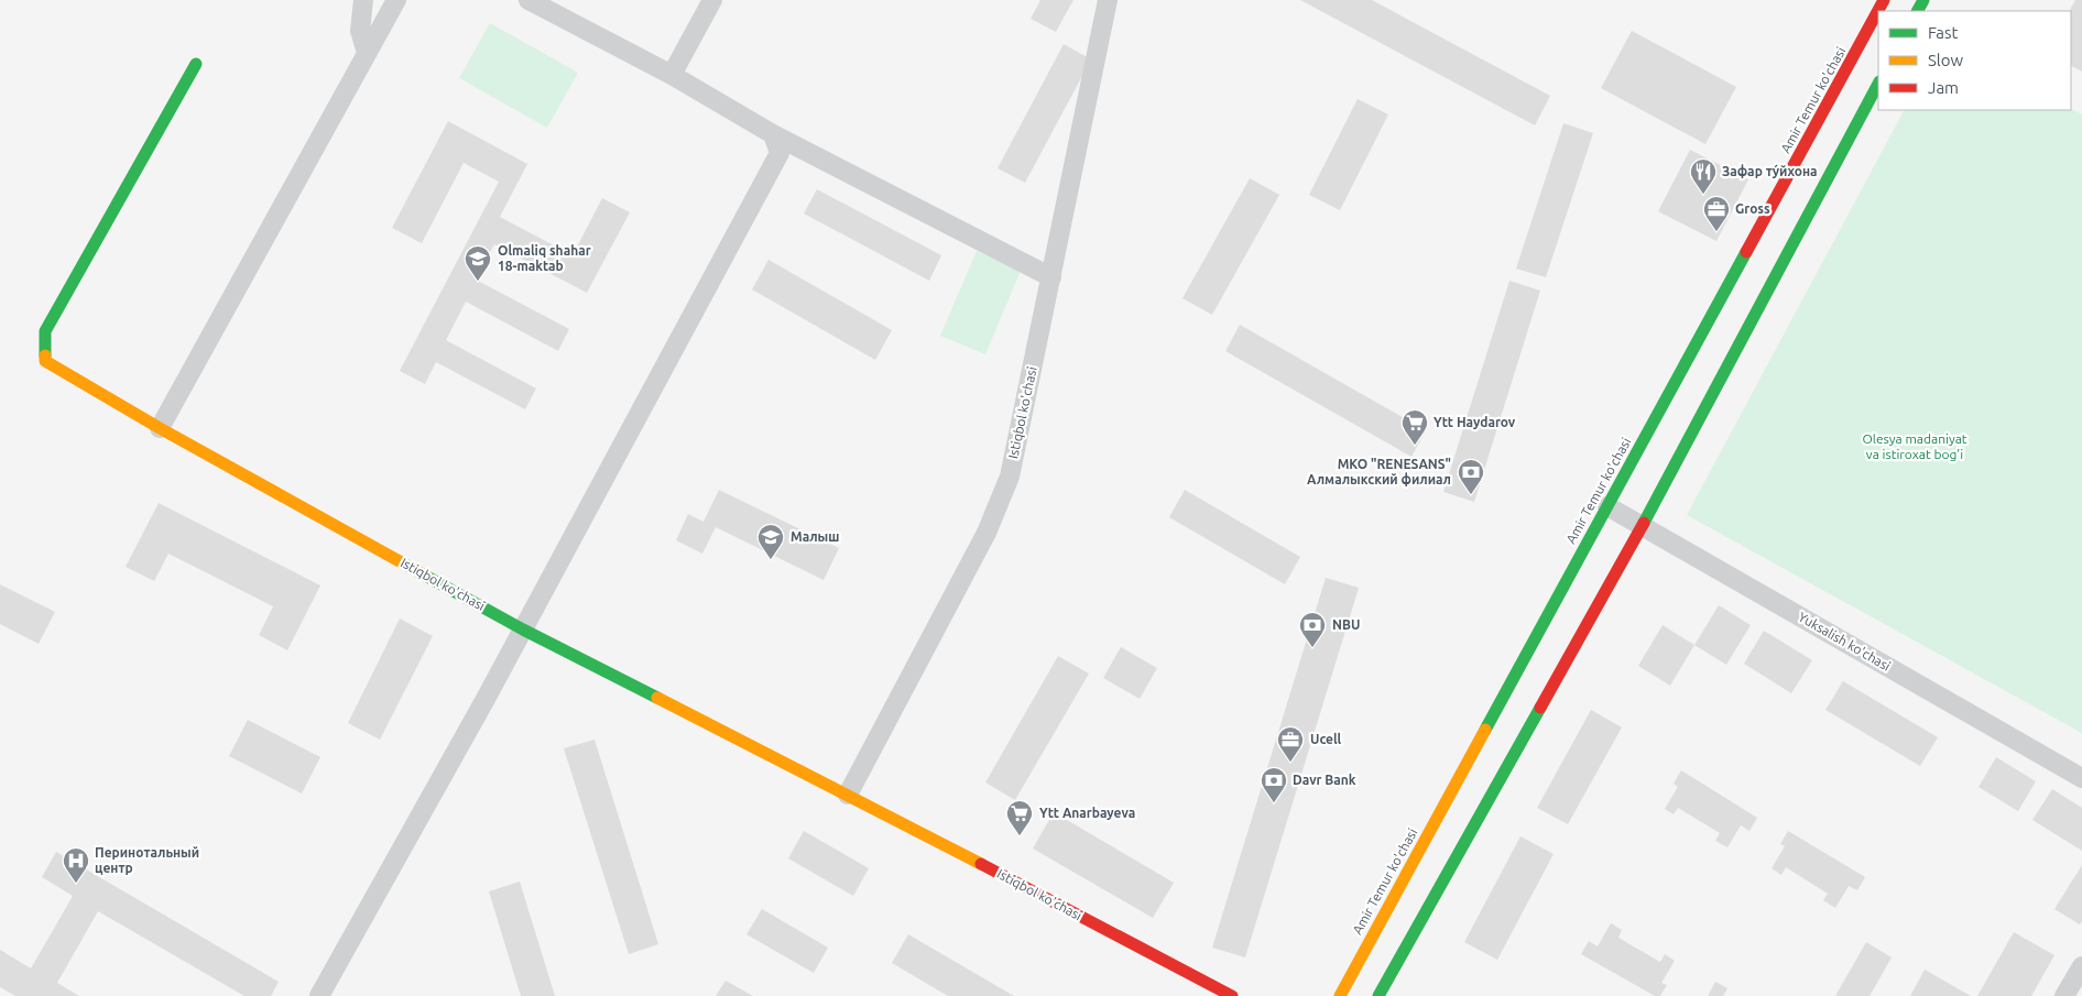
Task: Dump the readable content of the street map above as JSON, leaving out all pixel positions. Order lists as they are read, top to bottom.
{
  "streets": {
    "main road": ["Amir Temur ko'chasi", "Istiqbol ko'chasi"],
    "street": ["Yuksalish ko'chasi"]
  },
  "crossings": [
    ["Amir Temur ko'chasi", "Yuksalish ko'chasi"]
  ],
  "parks": ["Olesya madaniyat va istiroxat bog'i"],
  "places": {
    "restaurant": ["Зафар тýйхона"],
    "office": ["Gross", "Ucell"],
    "school or university": ["Olmaliq shahar 18-maktab", "Малыш"],
    "supermarket": ["Ytt Haydarov", "Ytt Anarbayeva"],
    "bank": ["МКО \"RENESANS\" Алмалыкский филиал", "NBU", "Davr Bank"],
    "hospital": ["Перинотальный центр"]
  },
  "legend": ["Fast", "Slow", "Jam"]
}
